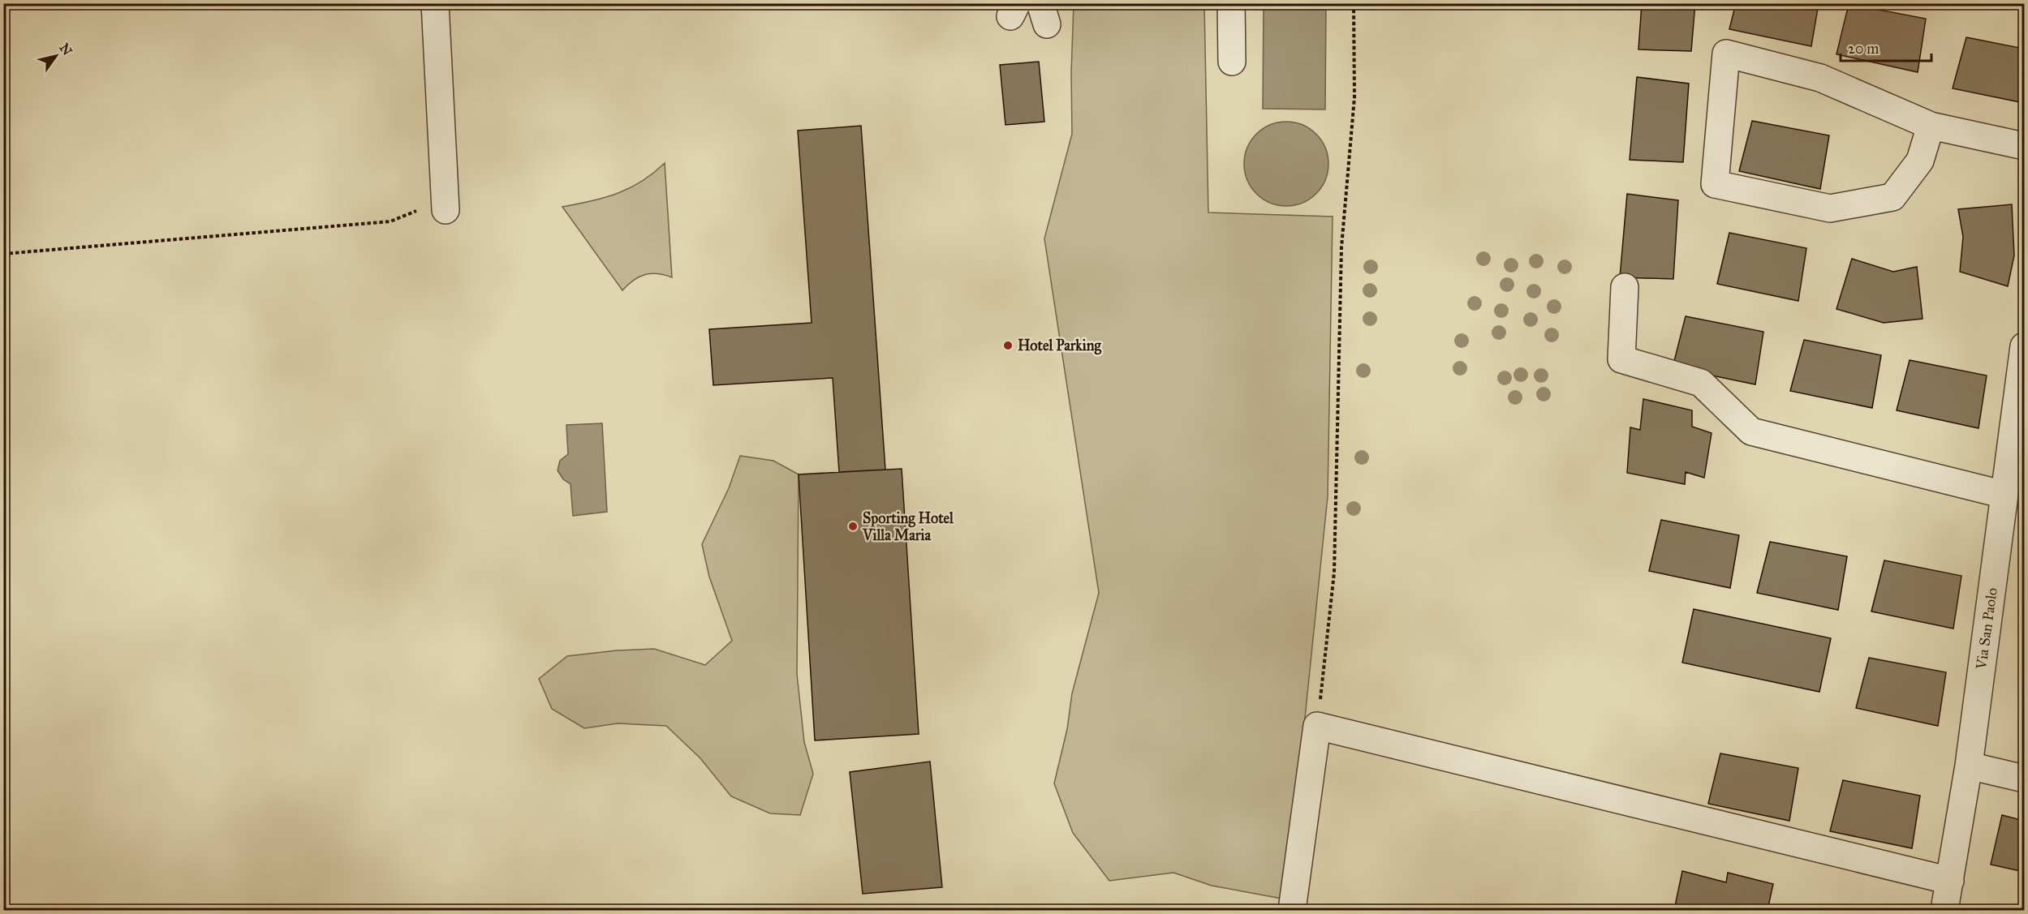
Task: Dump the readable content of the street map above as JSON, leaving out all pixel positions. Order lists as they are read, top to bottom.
{
  "streets": {
    "street": ["Via San Paolo"]
  },
  "places": ["Hotel Parking", "Sporting Hotel Villa Maria"],
  "scale_bar": "20 m",
  "north": "top right"
}
